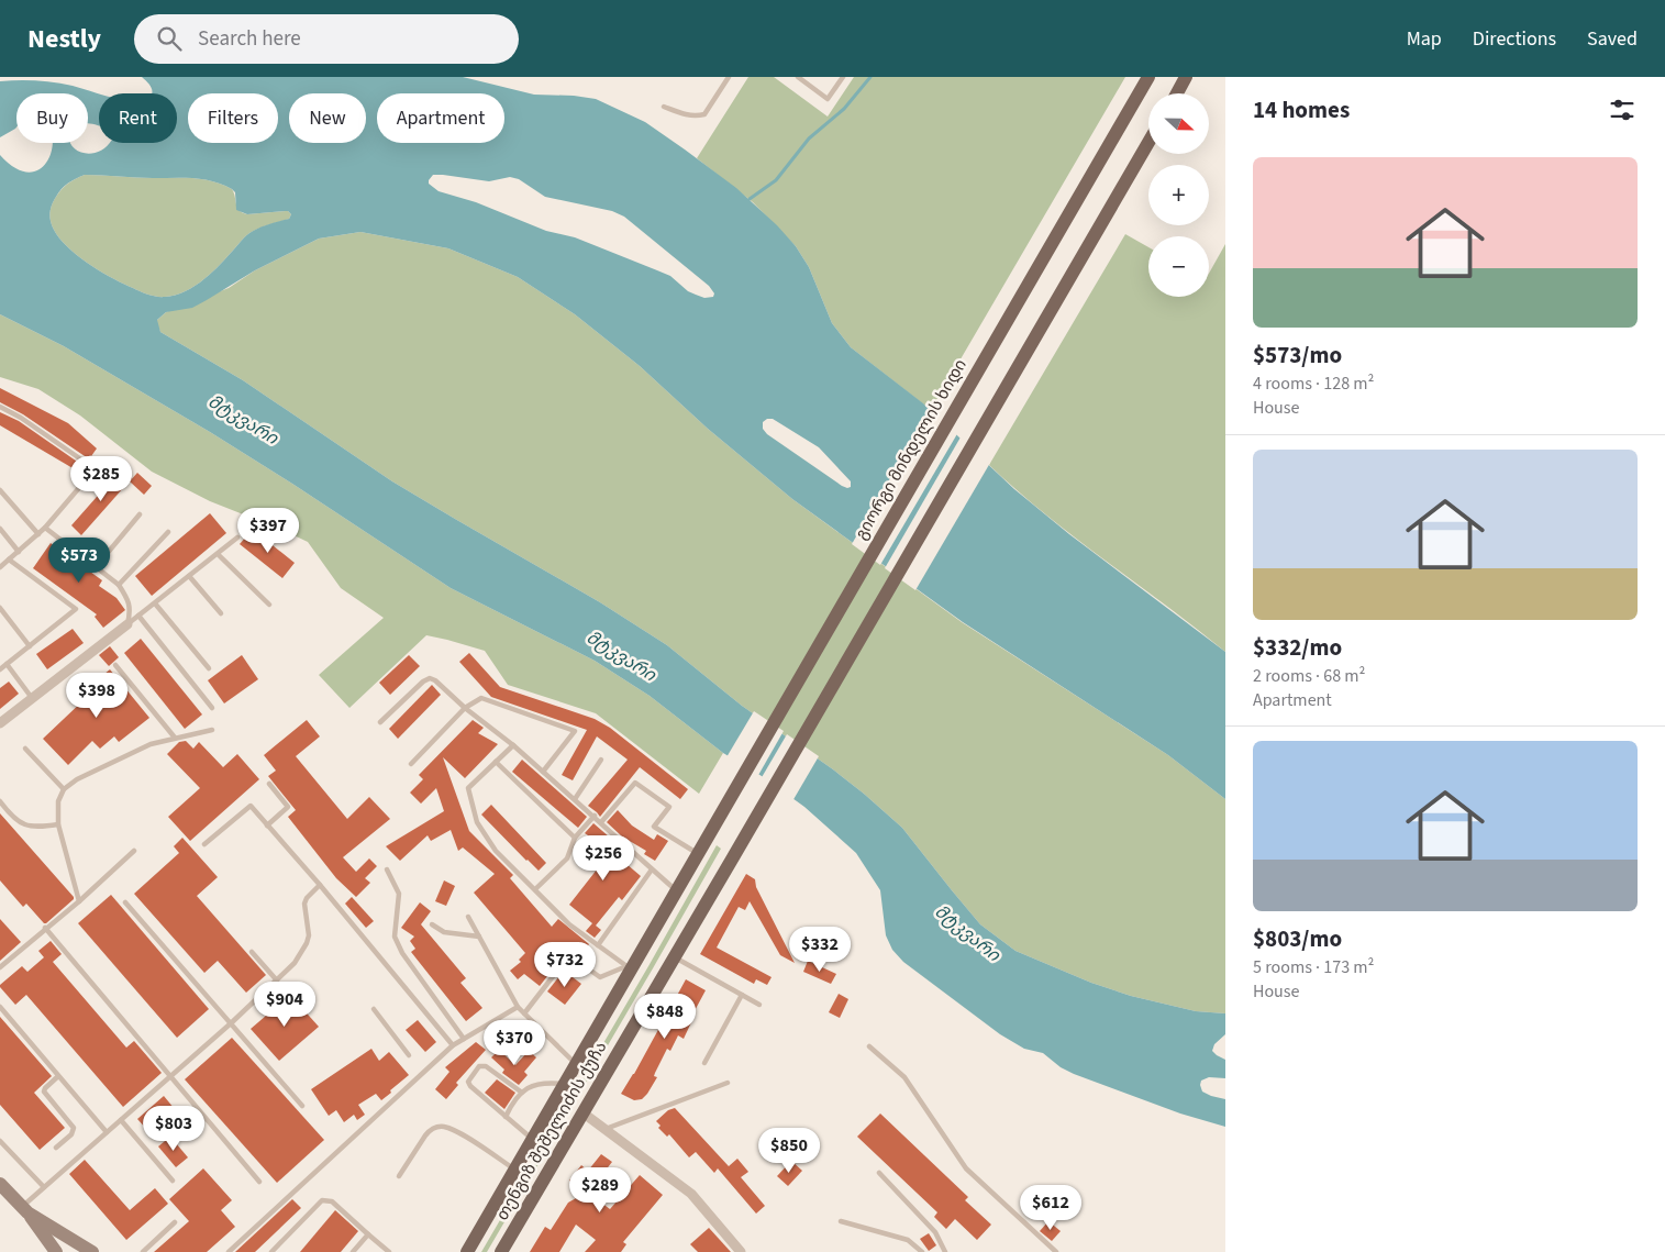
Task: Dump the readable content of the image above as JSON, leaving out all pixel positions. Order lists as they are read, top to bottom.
{
  "streets": {
    "main road": ["გიორგი მინდელის ხიდი", "თენგიზ შეშელიძის ქუჩა"]
  },
  "crossings": [
    ["გიორგი მინდელის ხიდი", "თენგიზ შეშელიძის ქუჩა"]
  ],
  "water": ["მტკვარი"],
  "north": "right",
  "page": {
    "header": "Nestly",
    "search": "Search here",
    "nav": ["Map", "Directions", "Saved"],
    "heading": "14 homes",
    "map_buttons": ["+", "−"],
    "chip": [
      "Buy",
      "Rent",
      "Filters",
      "New",
      "Apartment"
    ],
    "list": [
      {
        "name": "$573/mo",
        "note": "4 rooms · 128 m² · House"
      },
      {
        "name": "$332/mo",
        "note": "2 rooms · 68 m² · Apartment"
      },
      {
        "name": "$803/mo",
        "note": "5 rooms · 173 m² · House"
      }
    ],
    "price": [
      "$285",
      "$397",
      "$573",
      "$398",
      "$256",
      "$332",
      "$732",
      "$904",
      "$848",
      "$370",
      "$803",
      "$850",
      "$289",
      "$612"
    ]
  }
}
